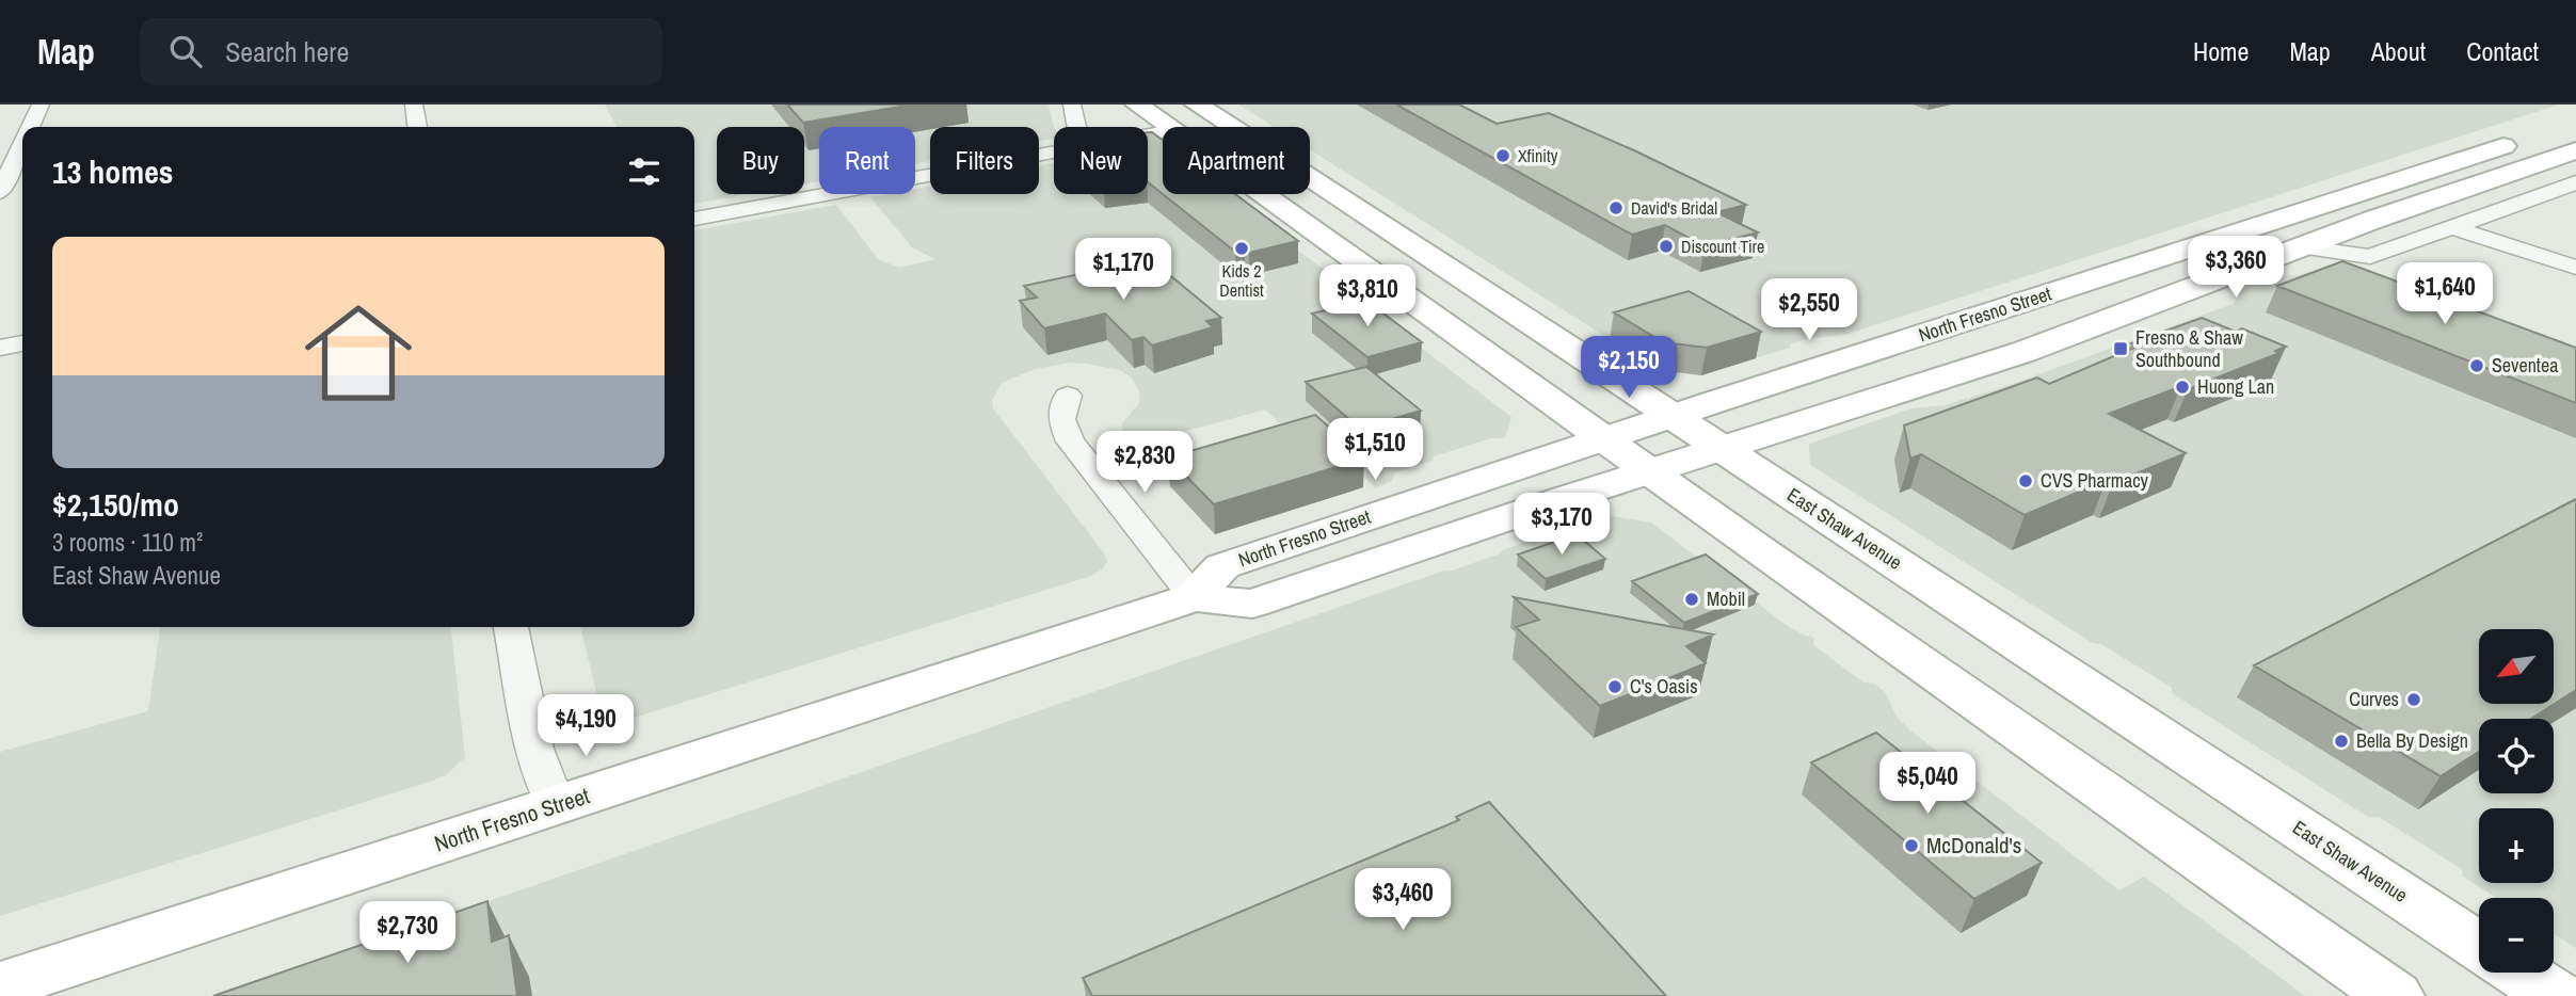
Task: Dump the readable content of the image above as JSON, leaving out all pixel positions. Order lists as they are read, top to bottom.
{
  "streets": {
    "main road": ["North Fresno Street", "East Shaw Avenue"]
  },
  "crossings": [
    ["North Fresno Street", "East Shaw Avenue"]
  ],
  "places": {
    "other": [
      "Xfinity",
      "David's Bridal",
      "Discount Tire",
      "Kids 2 Dentist",
      "Seventea",
      "Huong Lan",
      "CVS Pharmacy",
      "Mobil",
      "C's Oasis",
      "Curves",
      "Bella By Design",
      "McDonald's"
    ],
    "transit": ["Fresno & Shaw Southbound"]
  },
  "north": "bottom left",
  "page": {
    "header": "Map",
    "search": "Search here",
    "nav": [
      "Home",
      "Map",
      "About",
      "Contact"
    ],
    "chip": [
      "Buy",
      "Rent",
      "Filters",
      "New",
      "Apartment"
    ],
    "heading": "13 homes",
    "list": [
      {
        "name": "$2,150/mo",
        "note": "3 rooms · 110 m² · East Shaw Avenue"
      }
    ],
    "price": [
      "$3,360",
      "$1,170",
      "$1,640",
      "$3,810",
      "$2,550",
      "$2,150",
      "$1,510",
      "$2,830",
      "$3,170",
      "$4,190",
      "$5,040",
      "$3,460",
      "$2,730"
    ],
    "map_buttons": ["+", "−"]
  }
}
